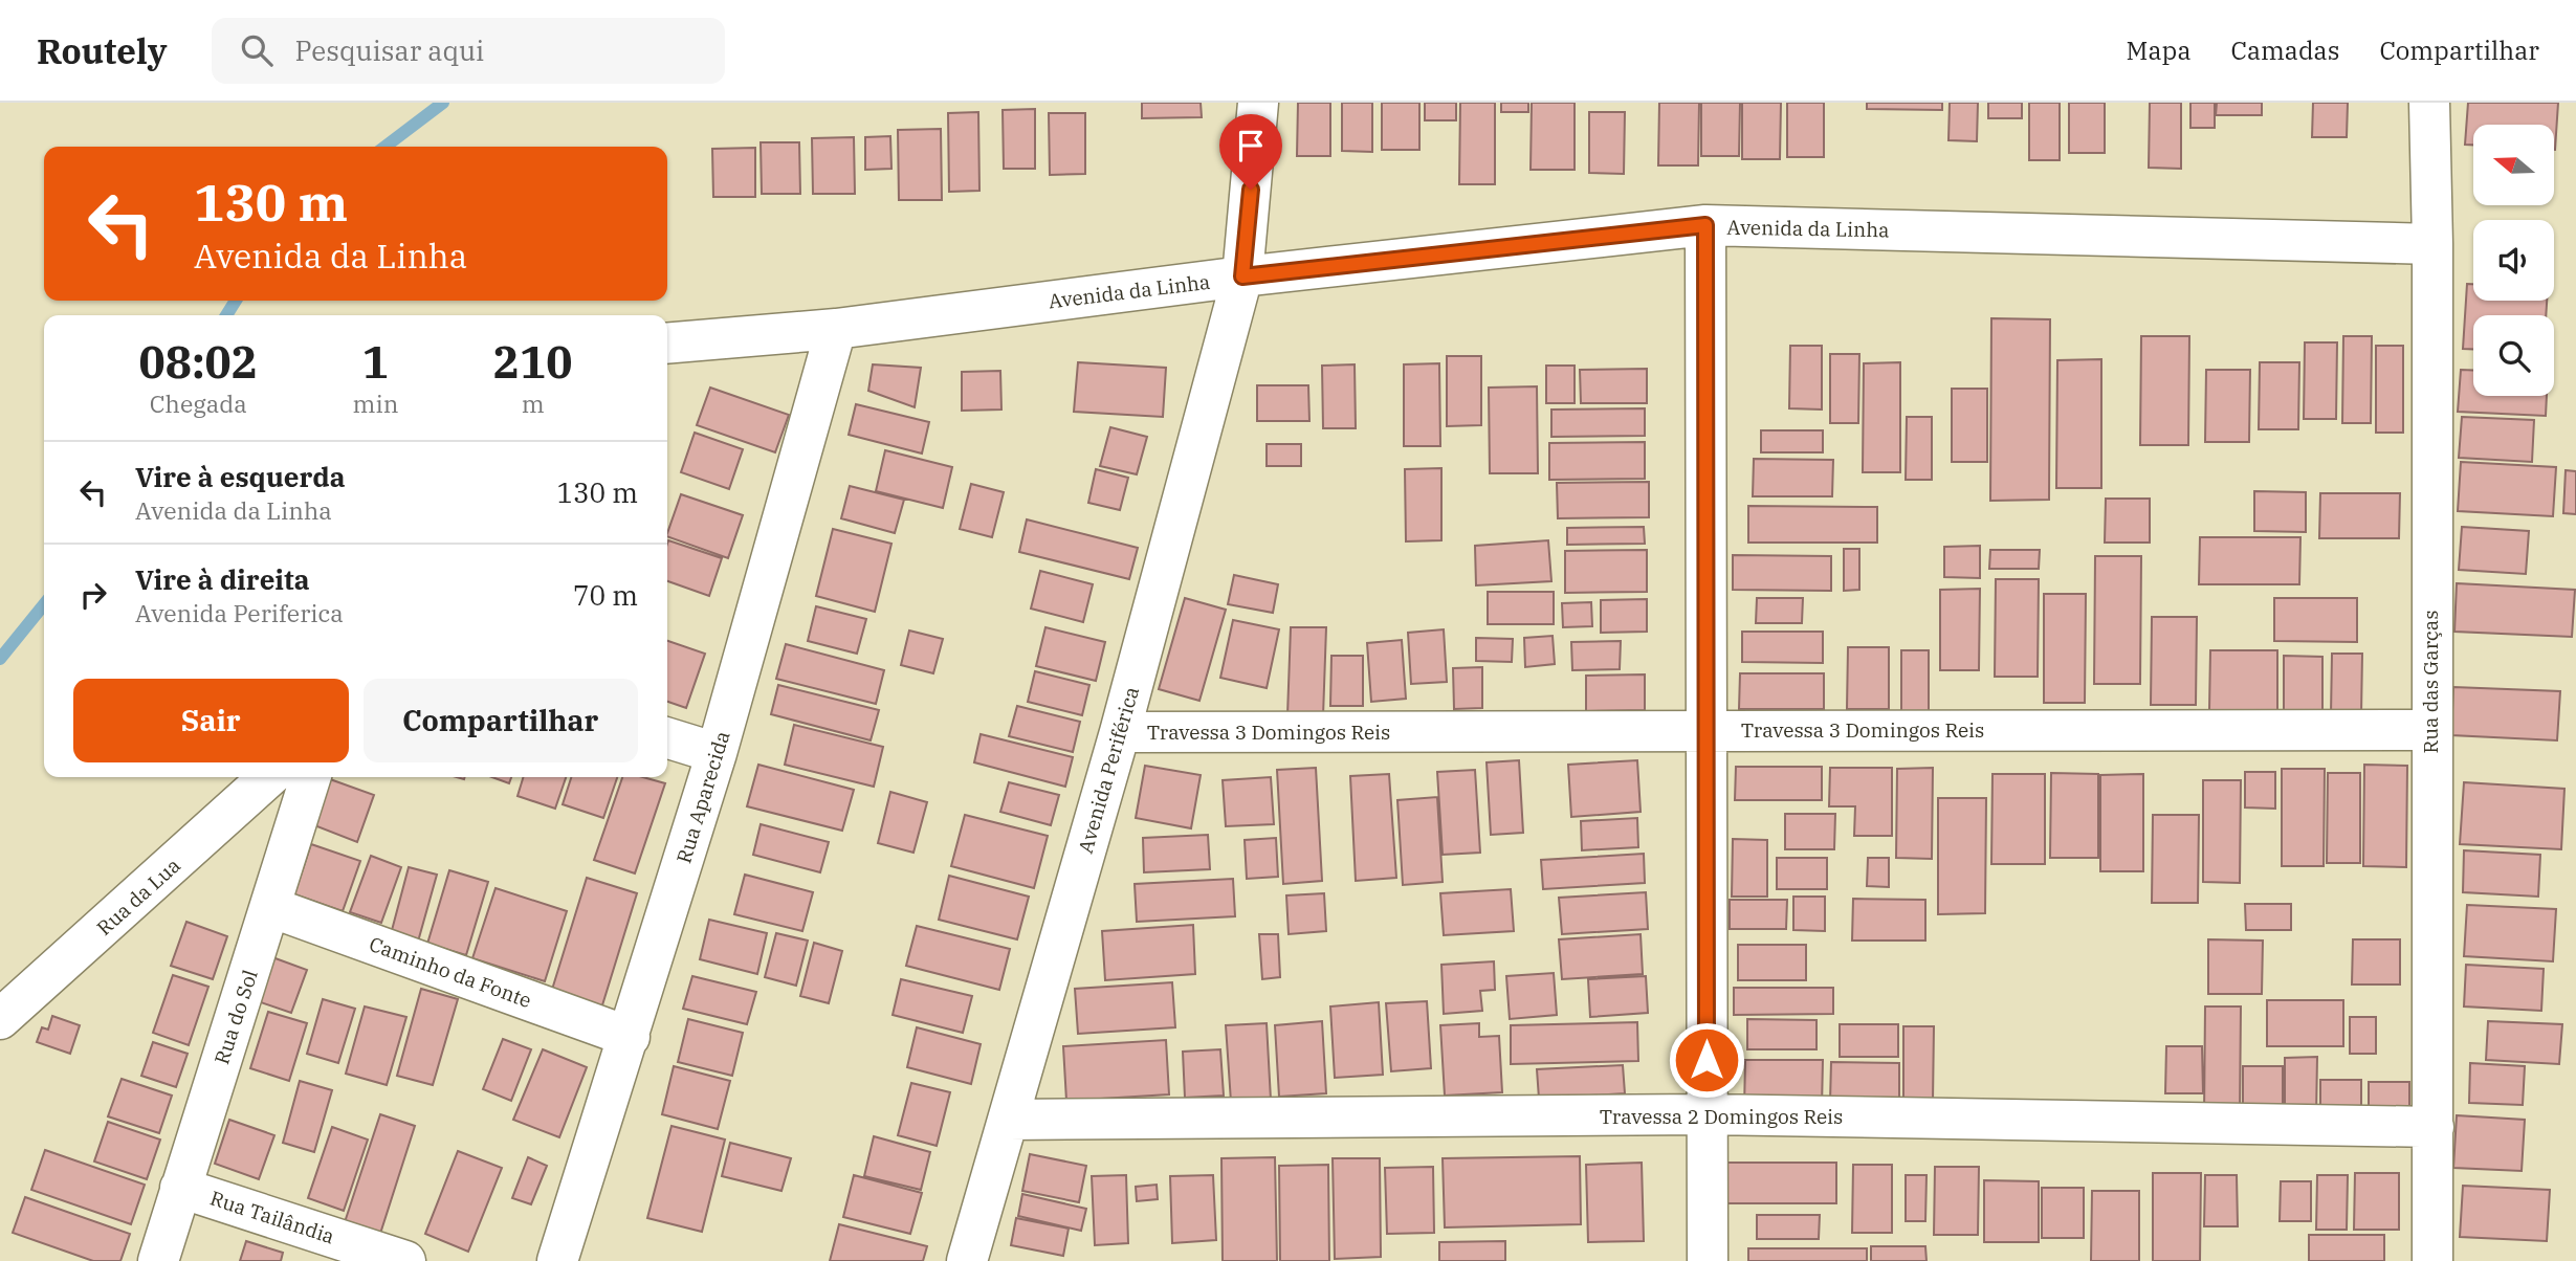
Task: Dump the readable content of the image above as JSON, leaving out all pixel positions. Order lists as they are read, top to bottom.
{
  "streets": {
    "street": [
      "Avenida da Linha",
      "Rua das Garças",
      "Travessa 3 Domingos Reis",
      "Avenida Periférica",
      "Rua Aparecida",
      "Rua da Lua",
      "Caminho da Fonte",
      "Rua do Sol",
      "Travessa 2 Domingos Reis",
      "Rua Tailândia"
    ]
  },
  "crossings": [
    ["Avenida da Linha", "Rua das Garças"],
    ["Avenida da Linha", "Avenida Periférica"],
    ["Avenida da Linha", "Rua Aparecida"],
    ["Rua das Garças", "Travessa 3 Domingos Reis"],
    ["Rua das Garças", "Travessa 2 Domingos Reis"],
    ["Travessa 3 Domingos Reis", "Avenida Periférica"],
    ["Avenida Periférica", "Travessa 2 Domingos Reis"],
    ["Rua Aparecida", "Caminho da Fonte"],
    ["Caminho da Fonte", "Rua do Sol"],
    ["Rua do Sol", "Rua Tailândia"]
  ],
  "north": "left",
  "page": {
    "header": "Routely",
    "search": "Pesquisar aqui",
    "nav": ["Mapa", "Camadas", "Compartilhar"],
    "turn": ["130 m", "Avenida da Linha"],
    "eta": [
      "08:02",
      "Chegada",
      "1",
      "min",
      "210",
      "m"
    ],
    "list": [
      {
        "name": "Vire à esquerda",
        "note": "Avenida da Linha",
        "value": "130 m"
      },
      {
        "name": "Vire à direita",
        "note": "Avenida Periferica",
        "value": "70 m"
      }
    ],
    "buttons": ["Sair", "Compartilhar"]
  }
}
